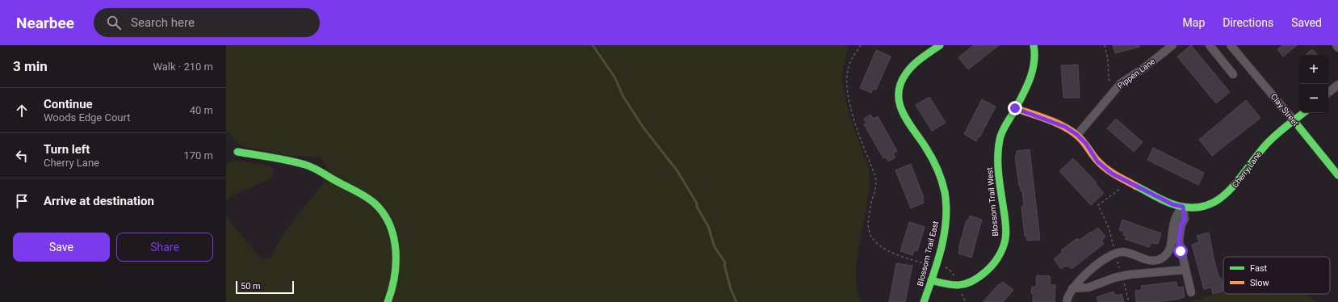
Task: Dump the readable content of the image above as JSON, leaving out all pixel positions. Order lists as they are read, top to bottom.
{
  "streets": {
    "street": [
      "Pippen Lane",
      "Clay Street",
      "Cherry Lane",
      "Blossom Trail West",
      "Blossom Trail East"
    ]
  },
  "crossings": [
    ["Pippen Lane", "Cherry Lane"],
    ["Clay Street", "Cherry Lane"],
    ["Cherry Lane", "Blossom Trail West"]
  ],
  "legend": ["Fast", "Slow"],
  "scale_bar": "50 m",
  "page": {
    "header": "Nearbee",
    "search": "Search here",
    "nav": ["Map", "Directions", "Saved"],
    "heading": ["3 min", "Walk · 210 m"],
    "map_buttons": ["+", "−"],
    "list": [
      ["Continue", "Woods Edge Court", "40 m"],
      ["Turn left", "Cherry Lane", "170 m"],
      "Arrive at destination"
    ],
    "buttons": ["Save", "Share"],
    "scale": "50 m"
  }
}
